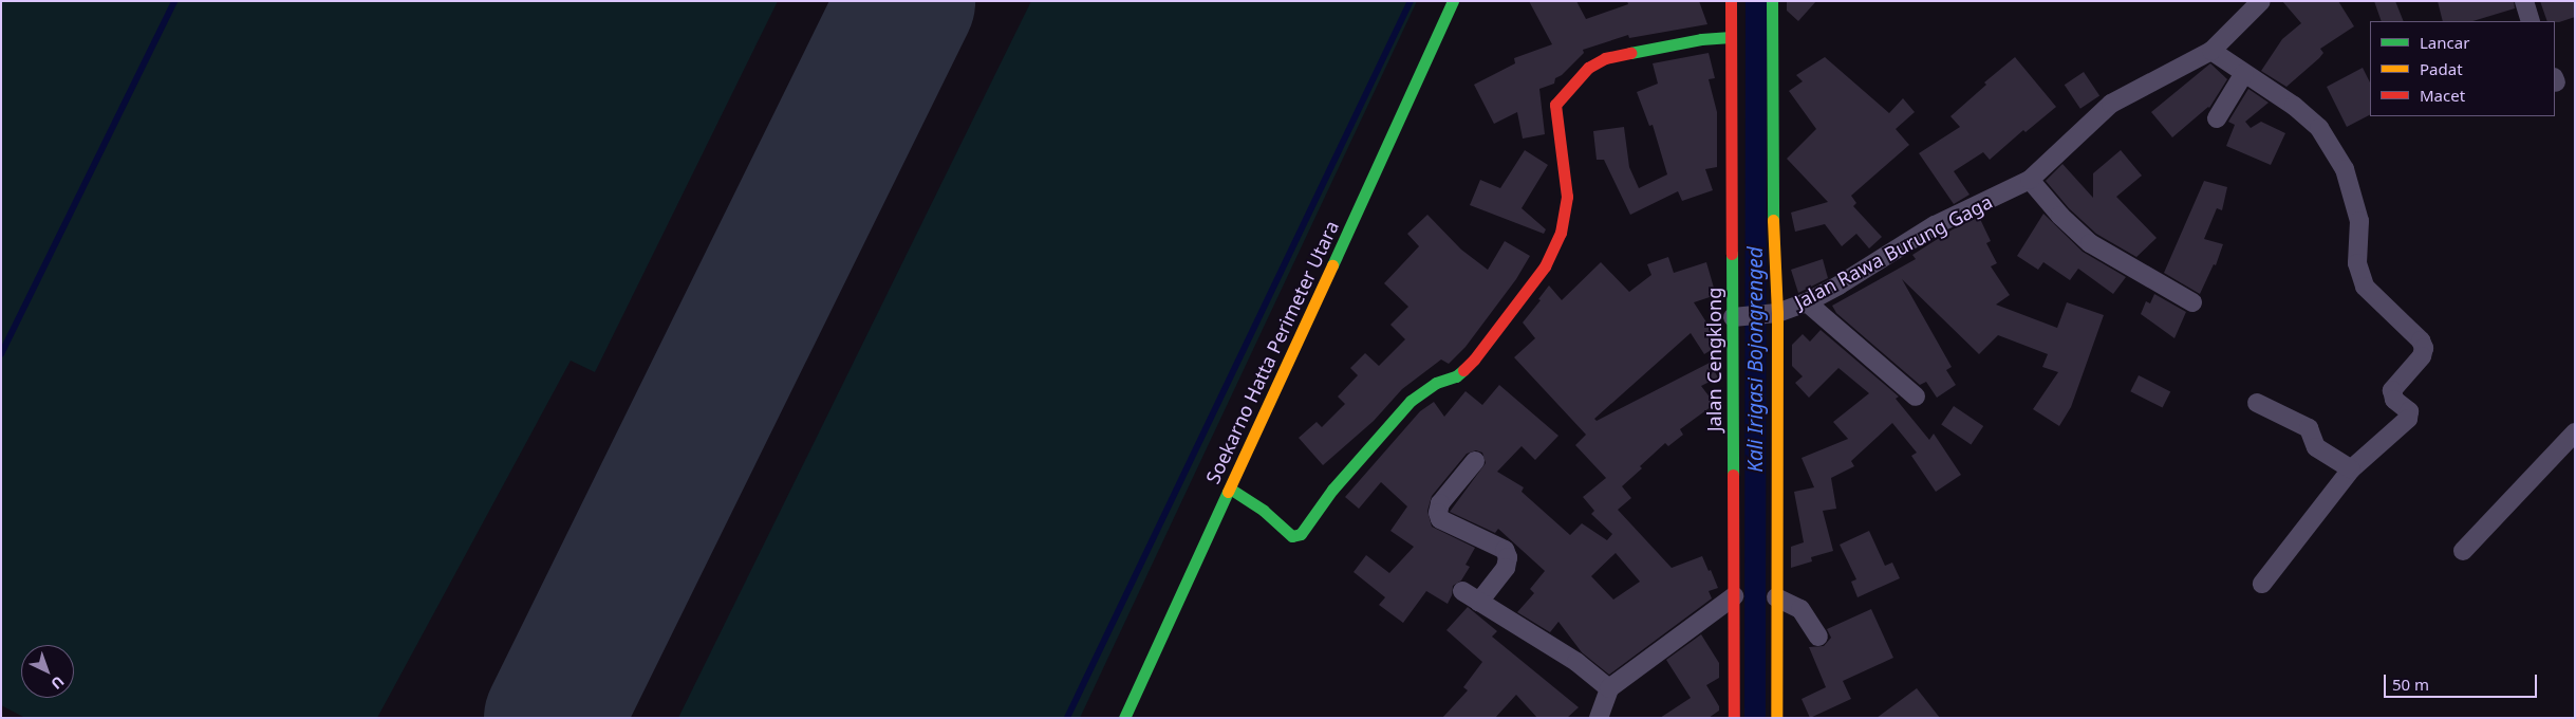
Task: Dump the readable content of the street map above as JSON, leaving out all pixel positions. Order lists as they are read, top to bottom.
{
  "streets": {
    "street": ["Jalan Rawa Burung Gaga", "Soekarno Hatta Perimeter Utara", "Jalan Cengklong"]
  },
  "crossings": [
    ["Jalan Rawa Burung Gaga", "Jalan Cengklong"]
  ],
  "water": ["Kali Irigasi Bojongrenged"],
  "legend": ["Lancar", "Padat", "Macet"],
  "scale_bar": "50 m",
  "north": "bottom right"
}
